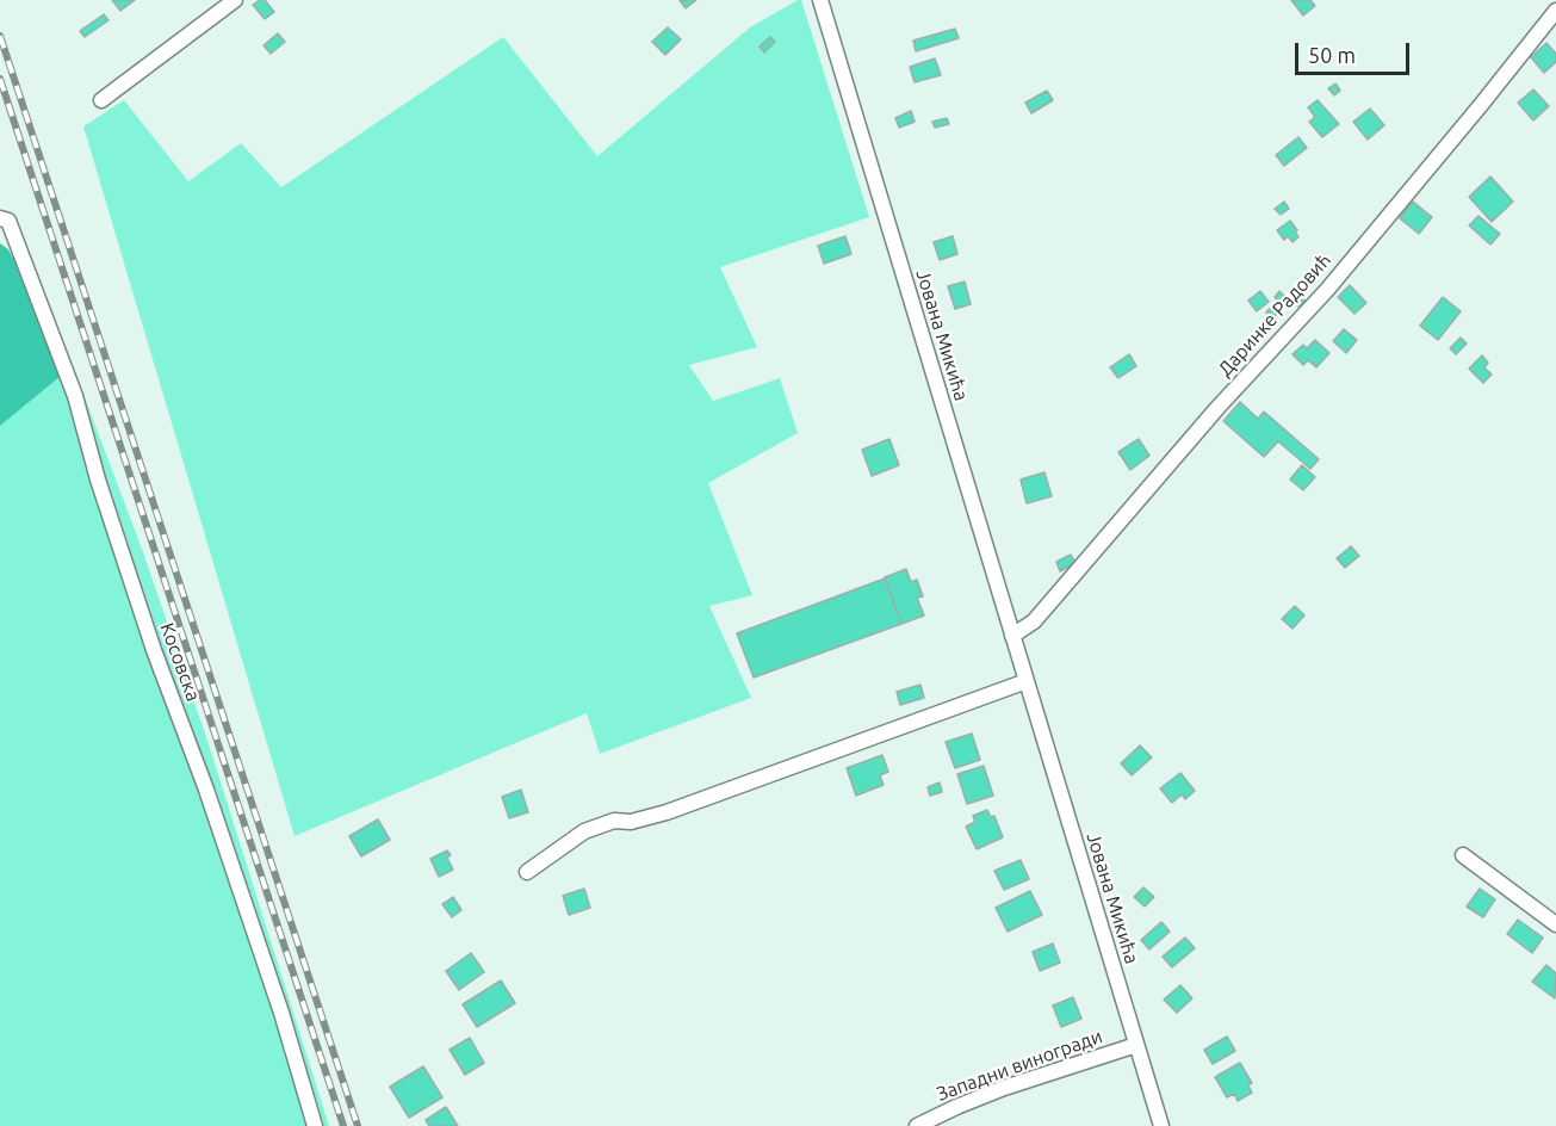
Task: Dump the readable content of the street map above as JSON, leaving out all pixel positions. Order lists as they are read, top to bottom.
{
  "streets": {
    "street": [
      "Даринке Радовић",
      "Јована Микића",
      "Косовска",
      "Западни виногради"
    ]
  },
  "crossings": [
    ["Даринке Радовић", "Јована Микића"],
    ["Јована Микића", "Западни виногради"]
  ],
  "scale_bar": "50 m"
}
